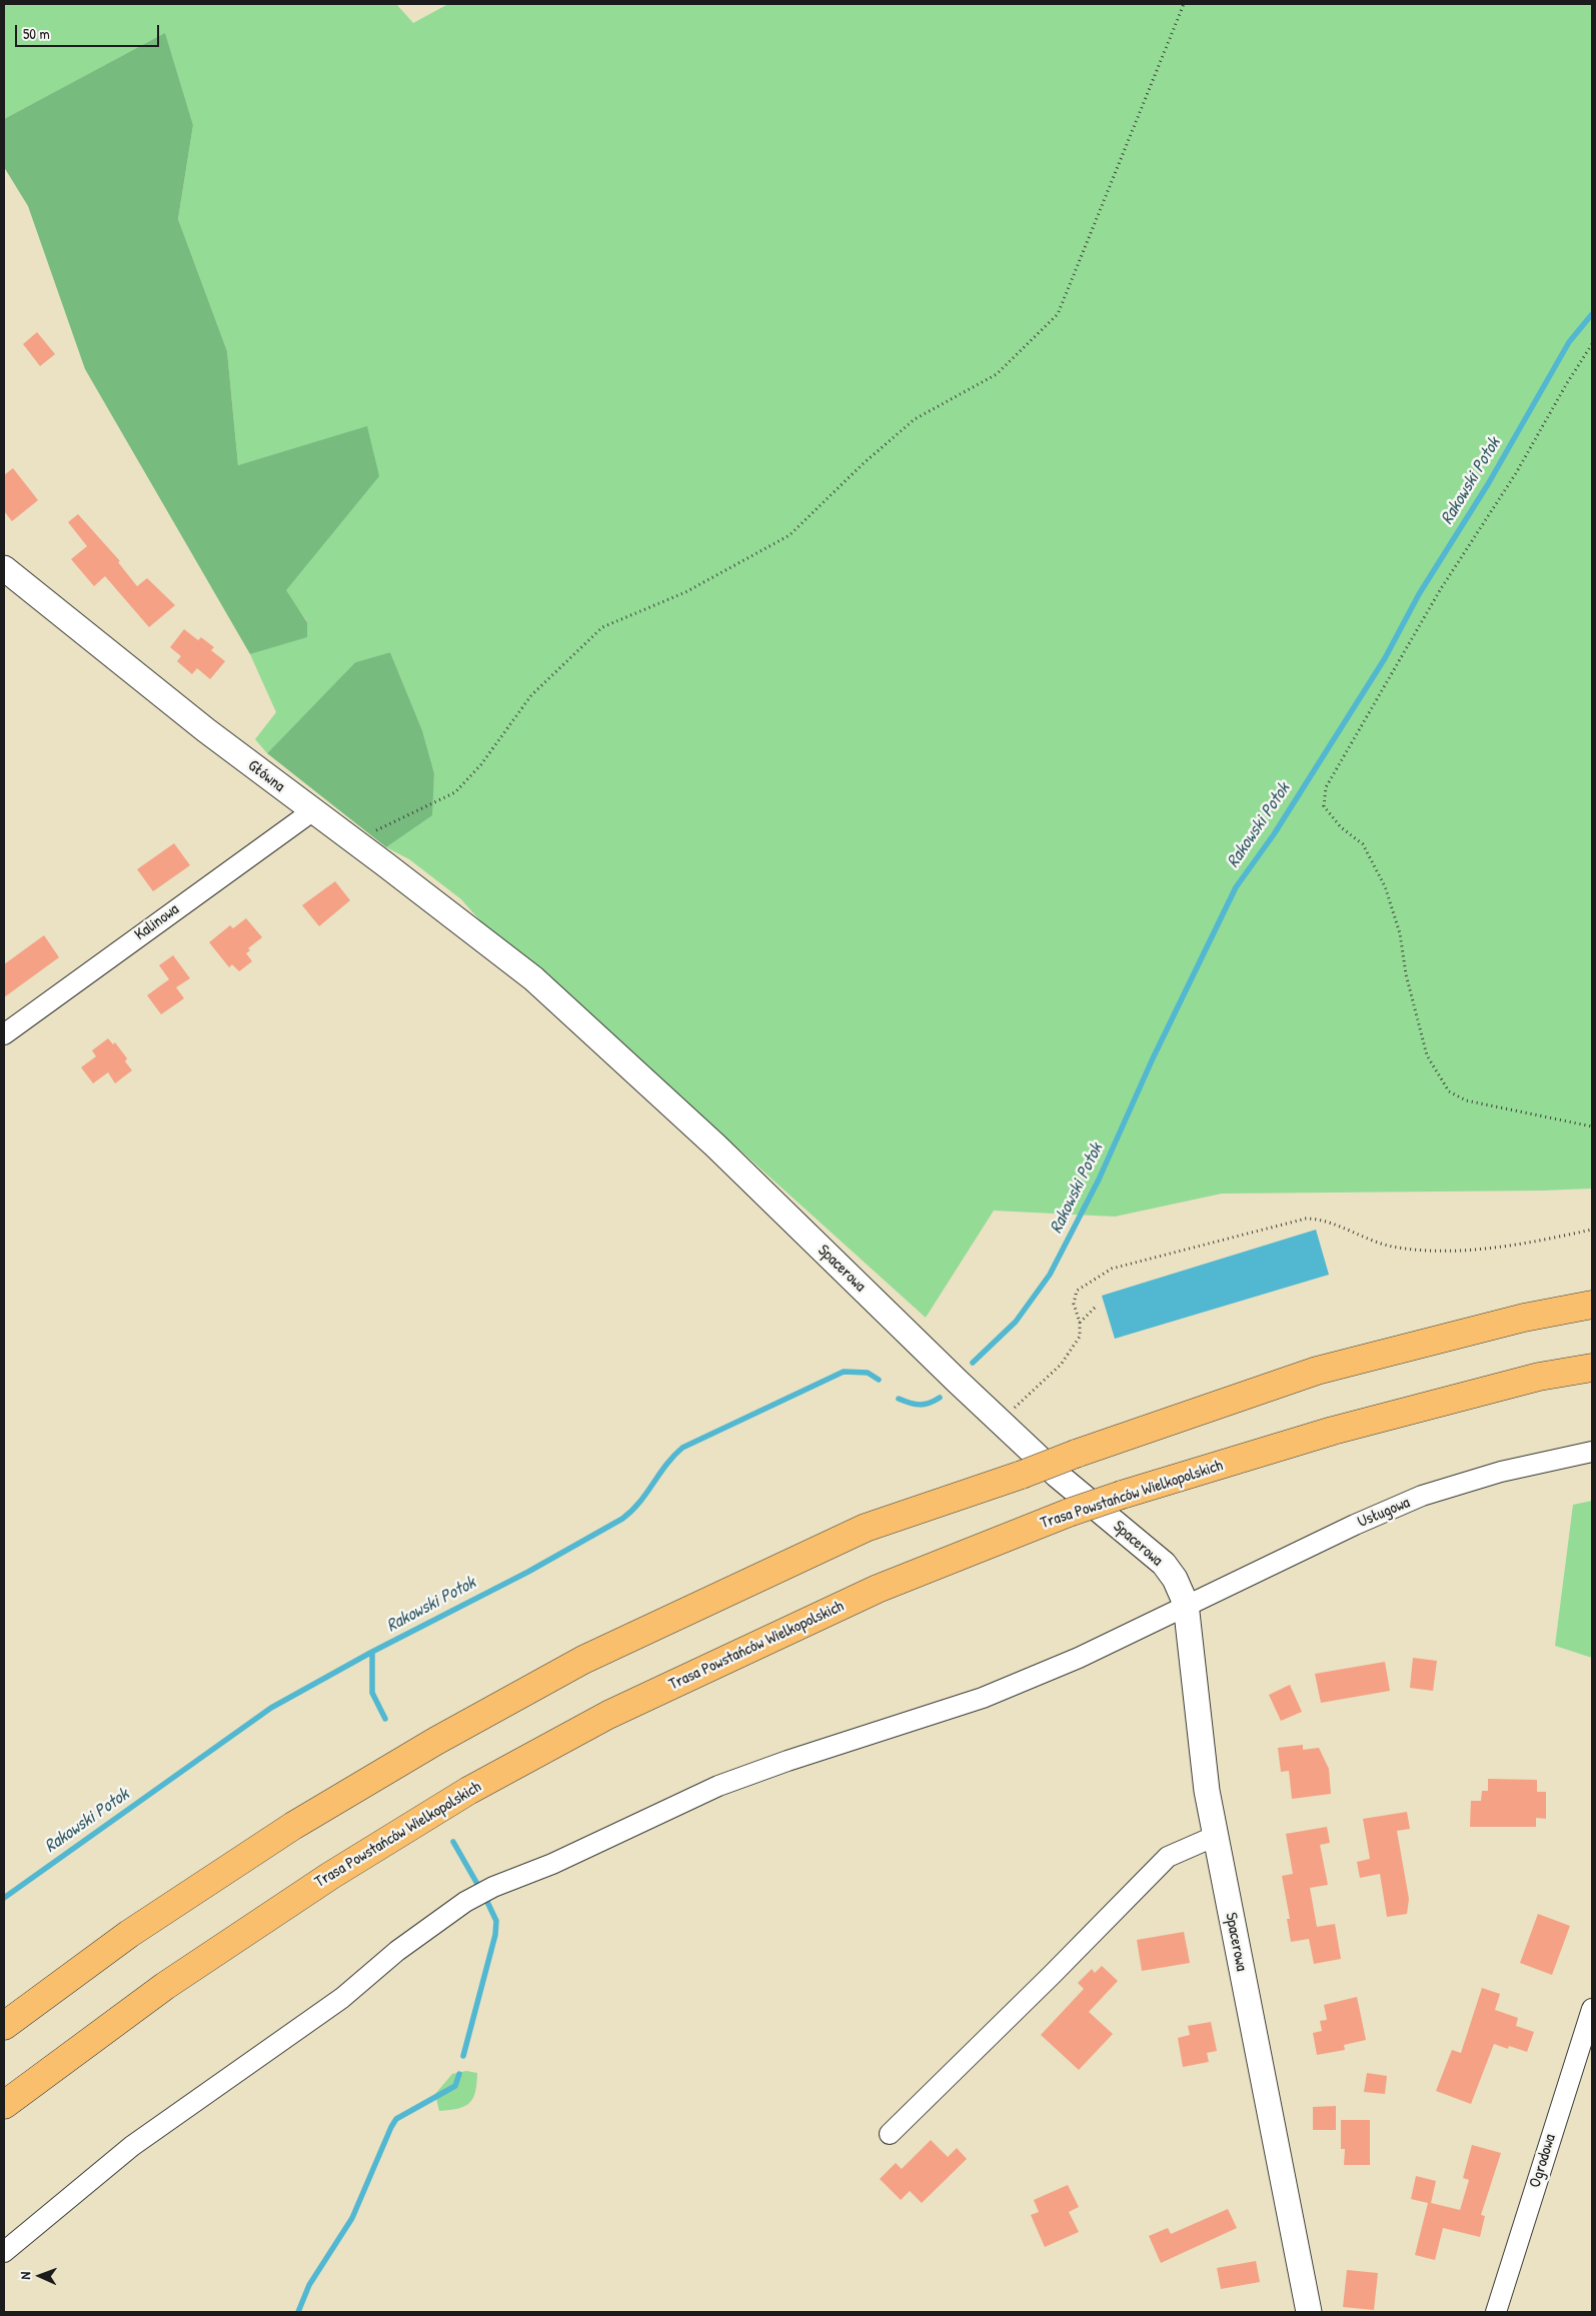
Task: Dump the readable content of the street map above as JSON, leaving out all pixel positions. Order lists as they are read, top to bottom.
{
  "streets": {
    "highway": ["Trasa Powstańców Wielkopolskich"],
    "street": [
      "Główna",
      "Kalinowa",
      "Spacerowa",
      "Usługowa",
      "Ogrodowa"
    ]
  },
  "crossings": [
    ["Główna", "Kalinowa"],
    ["Główna", "Spacerowa"],
    ["Spacerowa", "Usługowa"]
  ],
  "water": ["Rakowski Potok"],
  "scale_bar": "50 m",
  "north": "left"
}
